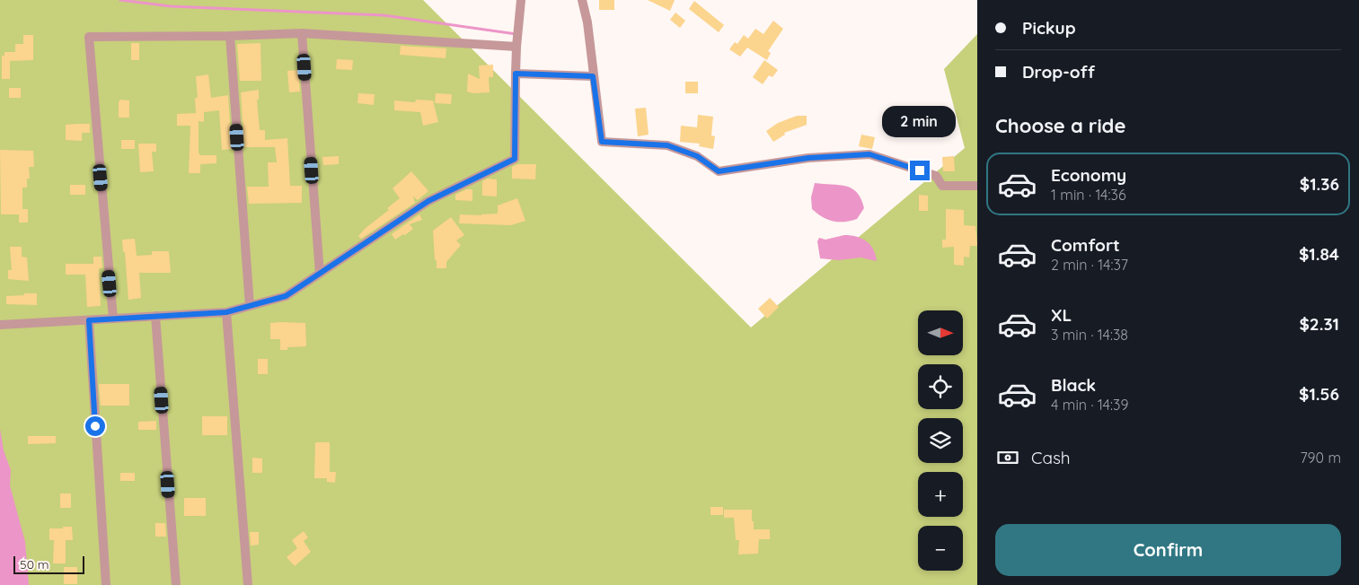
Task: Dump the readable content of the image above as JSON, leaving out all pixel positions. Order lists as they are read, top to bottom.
{
  "scale_bar": "50 m",
  "north": "right",
  "page": {
    "banner": ["Pickup", "Drop-off"],
    "heading": "Choose a ride",
    "bubble": "2 min",
    "list": [
      {
        "name": "Economy",
        "note": "1 min · 14:36",
        "value": "$1.36"
      },
      {
        "name": "Comfort",
        "note": "2 min · 14:37",
        "value": "$1.84"
      },
      {
        "name": "XL",
        "note": "3 min · 14:38",
        "value": "$2.31"
      },
      {
        "name": "Black",
        "note": "4 min · 14:39",
        "value": "$1.56"
      }
    ],
    "map_buttons": ["+", "−"],
    "pay": ["Cash", "790 m"],
    "buttons": "Confirm",
    "scale": "50 m"
  }
}
